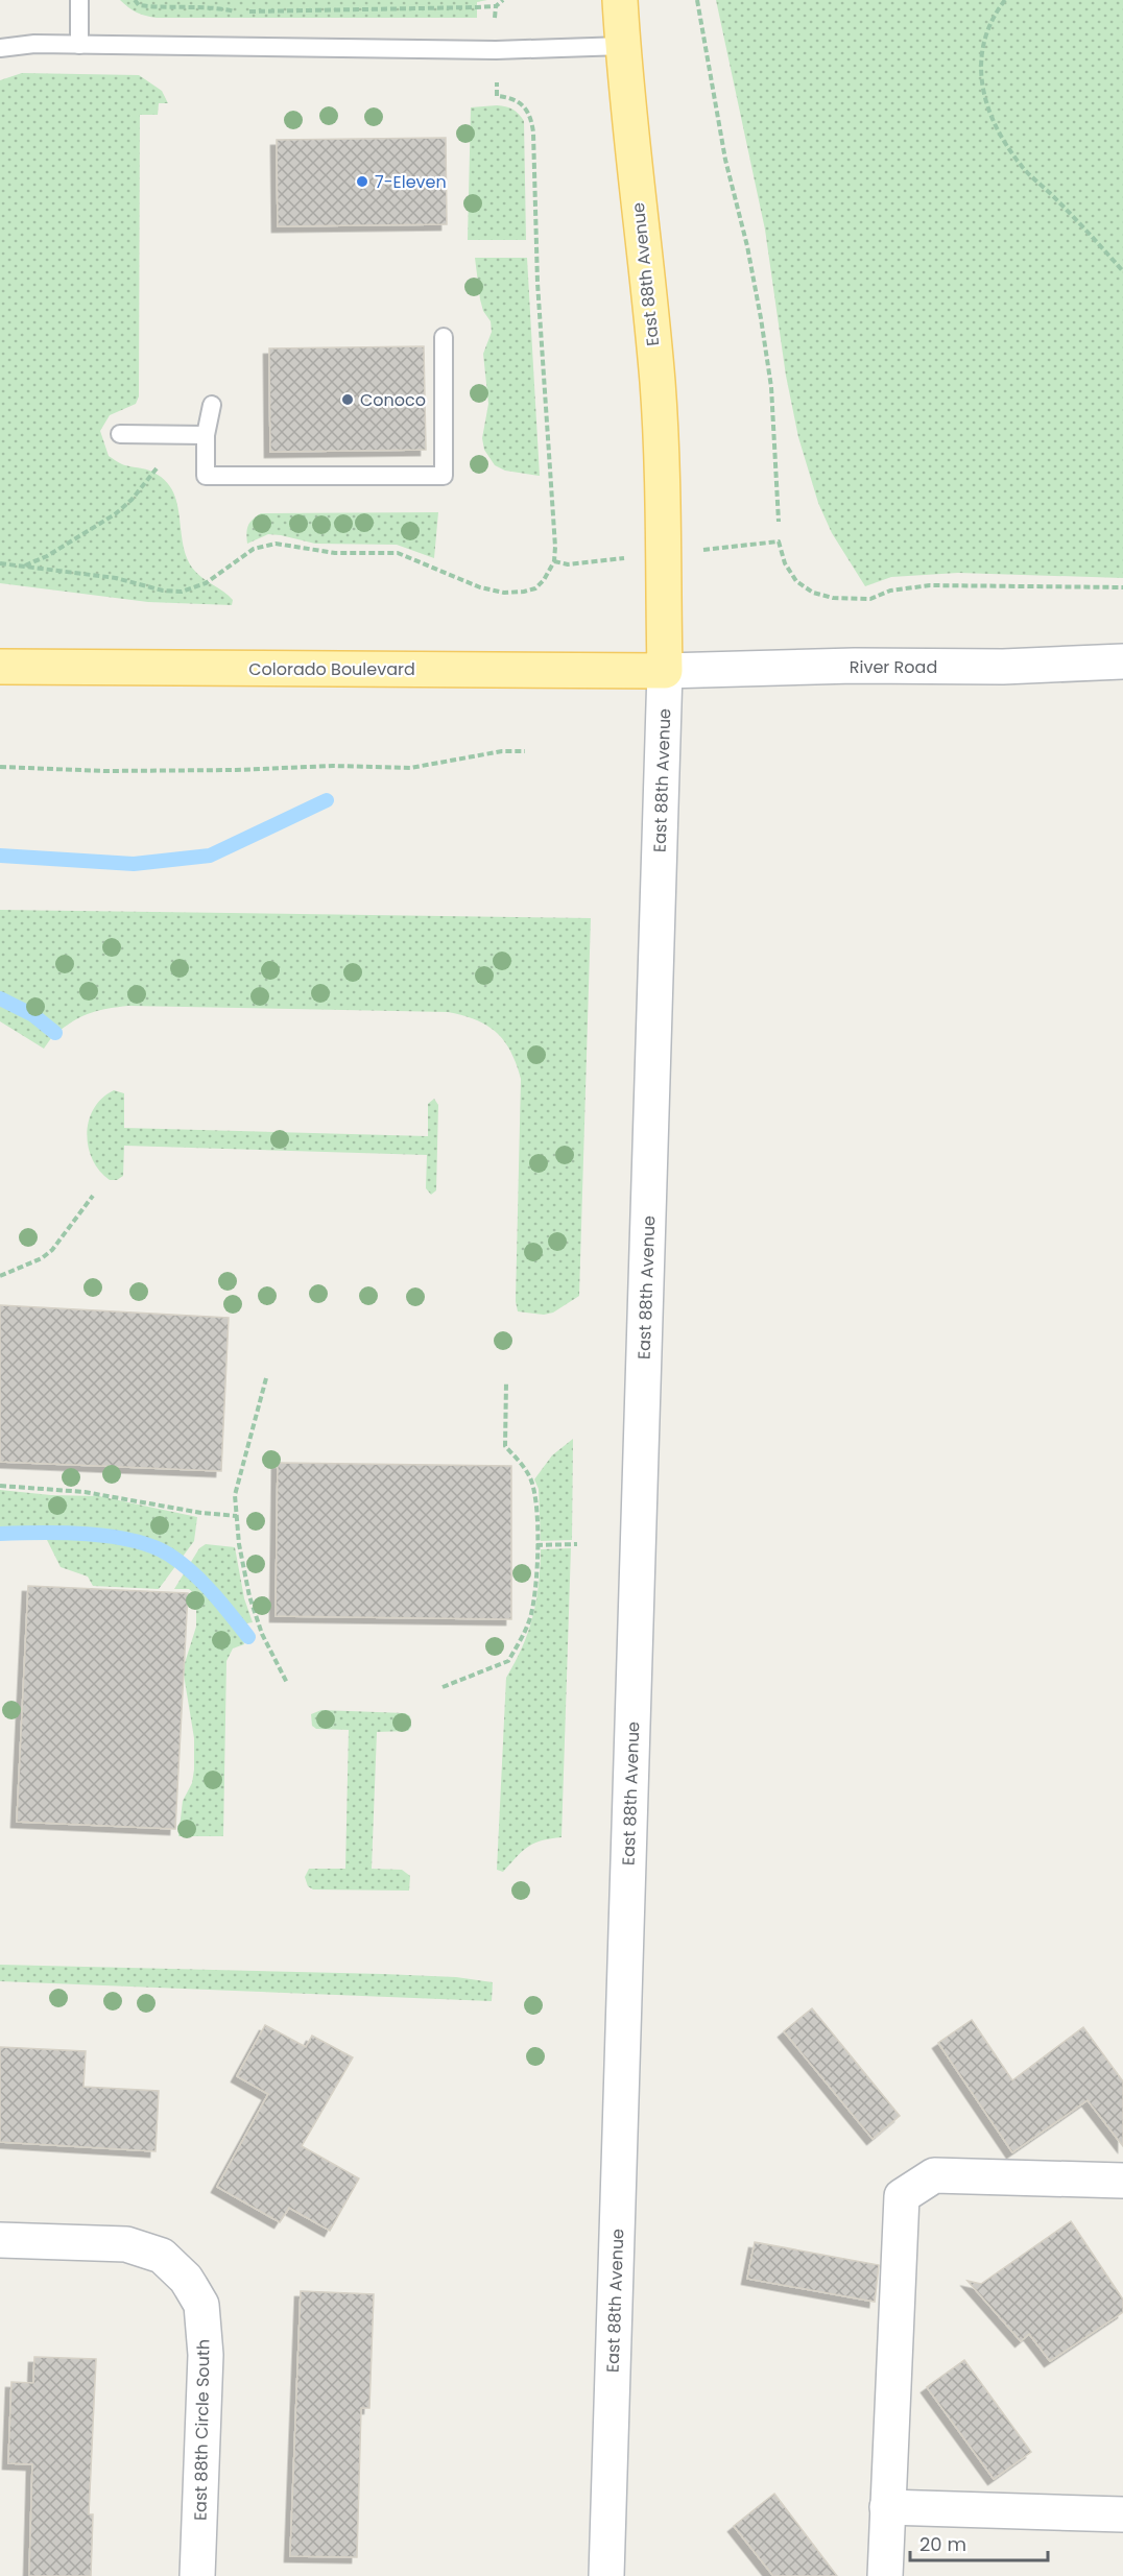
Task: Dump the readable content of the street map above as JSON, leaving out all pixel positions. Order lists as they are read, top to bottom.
{
  "streets": {
    "main road": [
      "East 88th Avenue",
      "River Road",
      "Colorado Boulevard",
      "East 88th Circle South"
    ]
  },
  "crossings": [
    ["East 88th Avenue", "River Road"],
    ["East 88th Avenue", "Colorado Boulevard"],
    ["River Road", "Colorado Boulevard"]
  ],
  "places": ["7-Eleven", "Conoco"],
  "scale_bar": "20 m"
}
